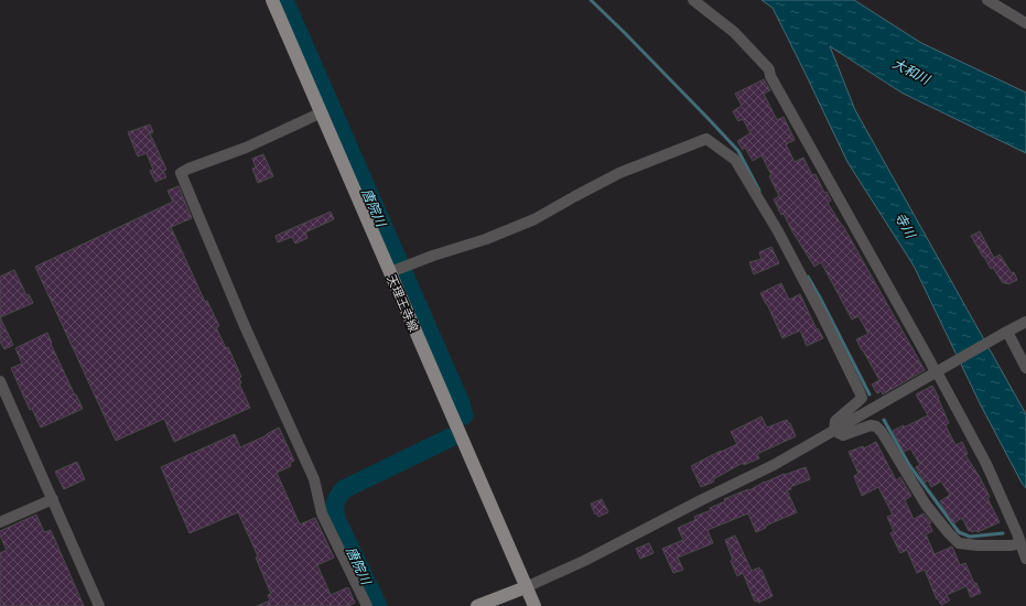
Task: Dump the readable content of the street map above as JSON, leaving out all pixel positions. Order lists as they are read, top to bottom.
{
  "streets": {
    "main road": ["天理王寺線"]
  },
  "water": ["大和川", "唐院川", "寺川"]
}
